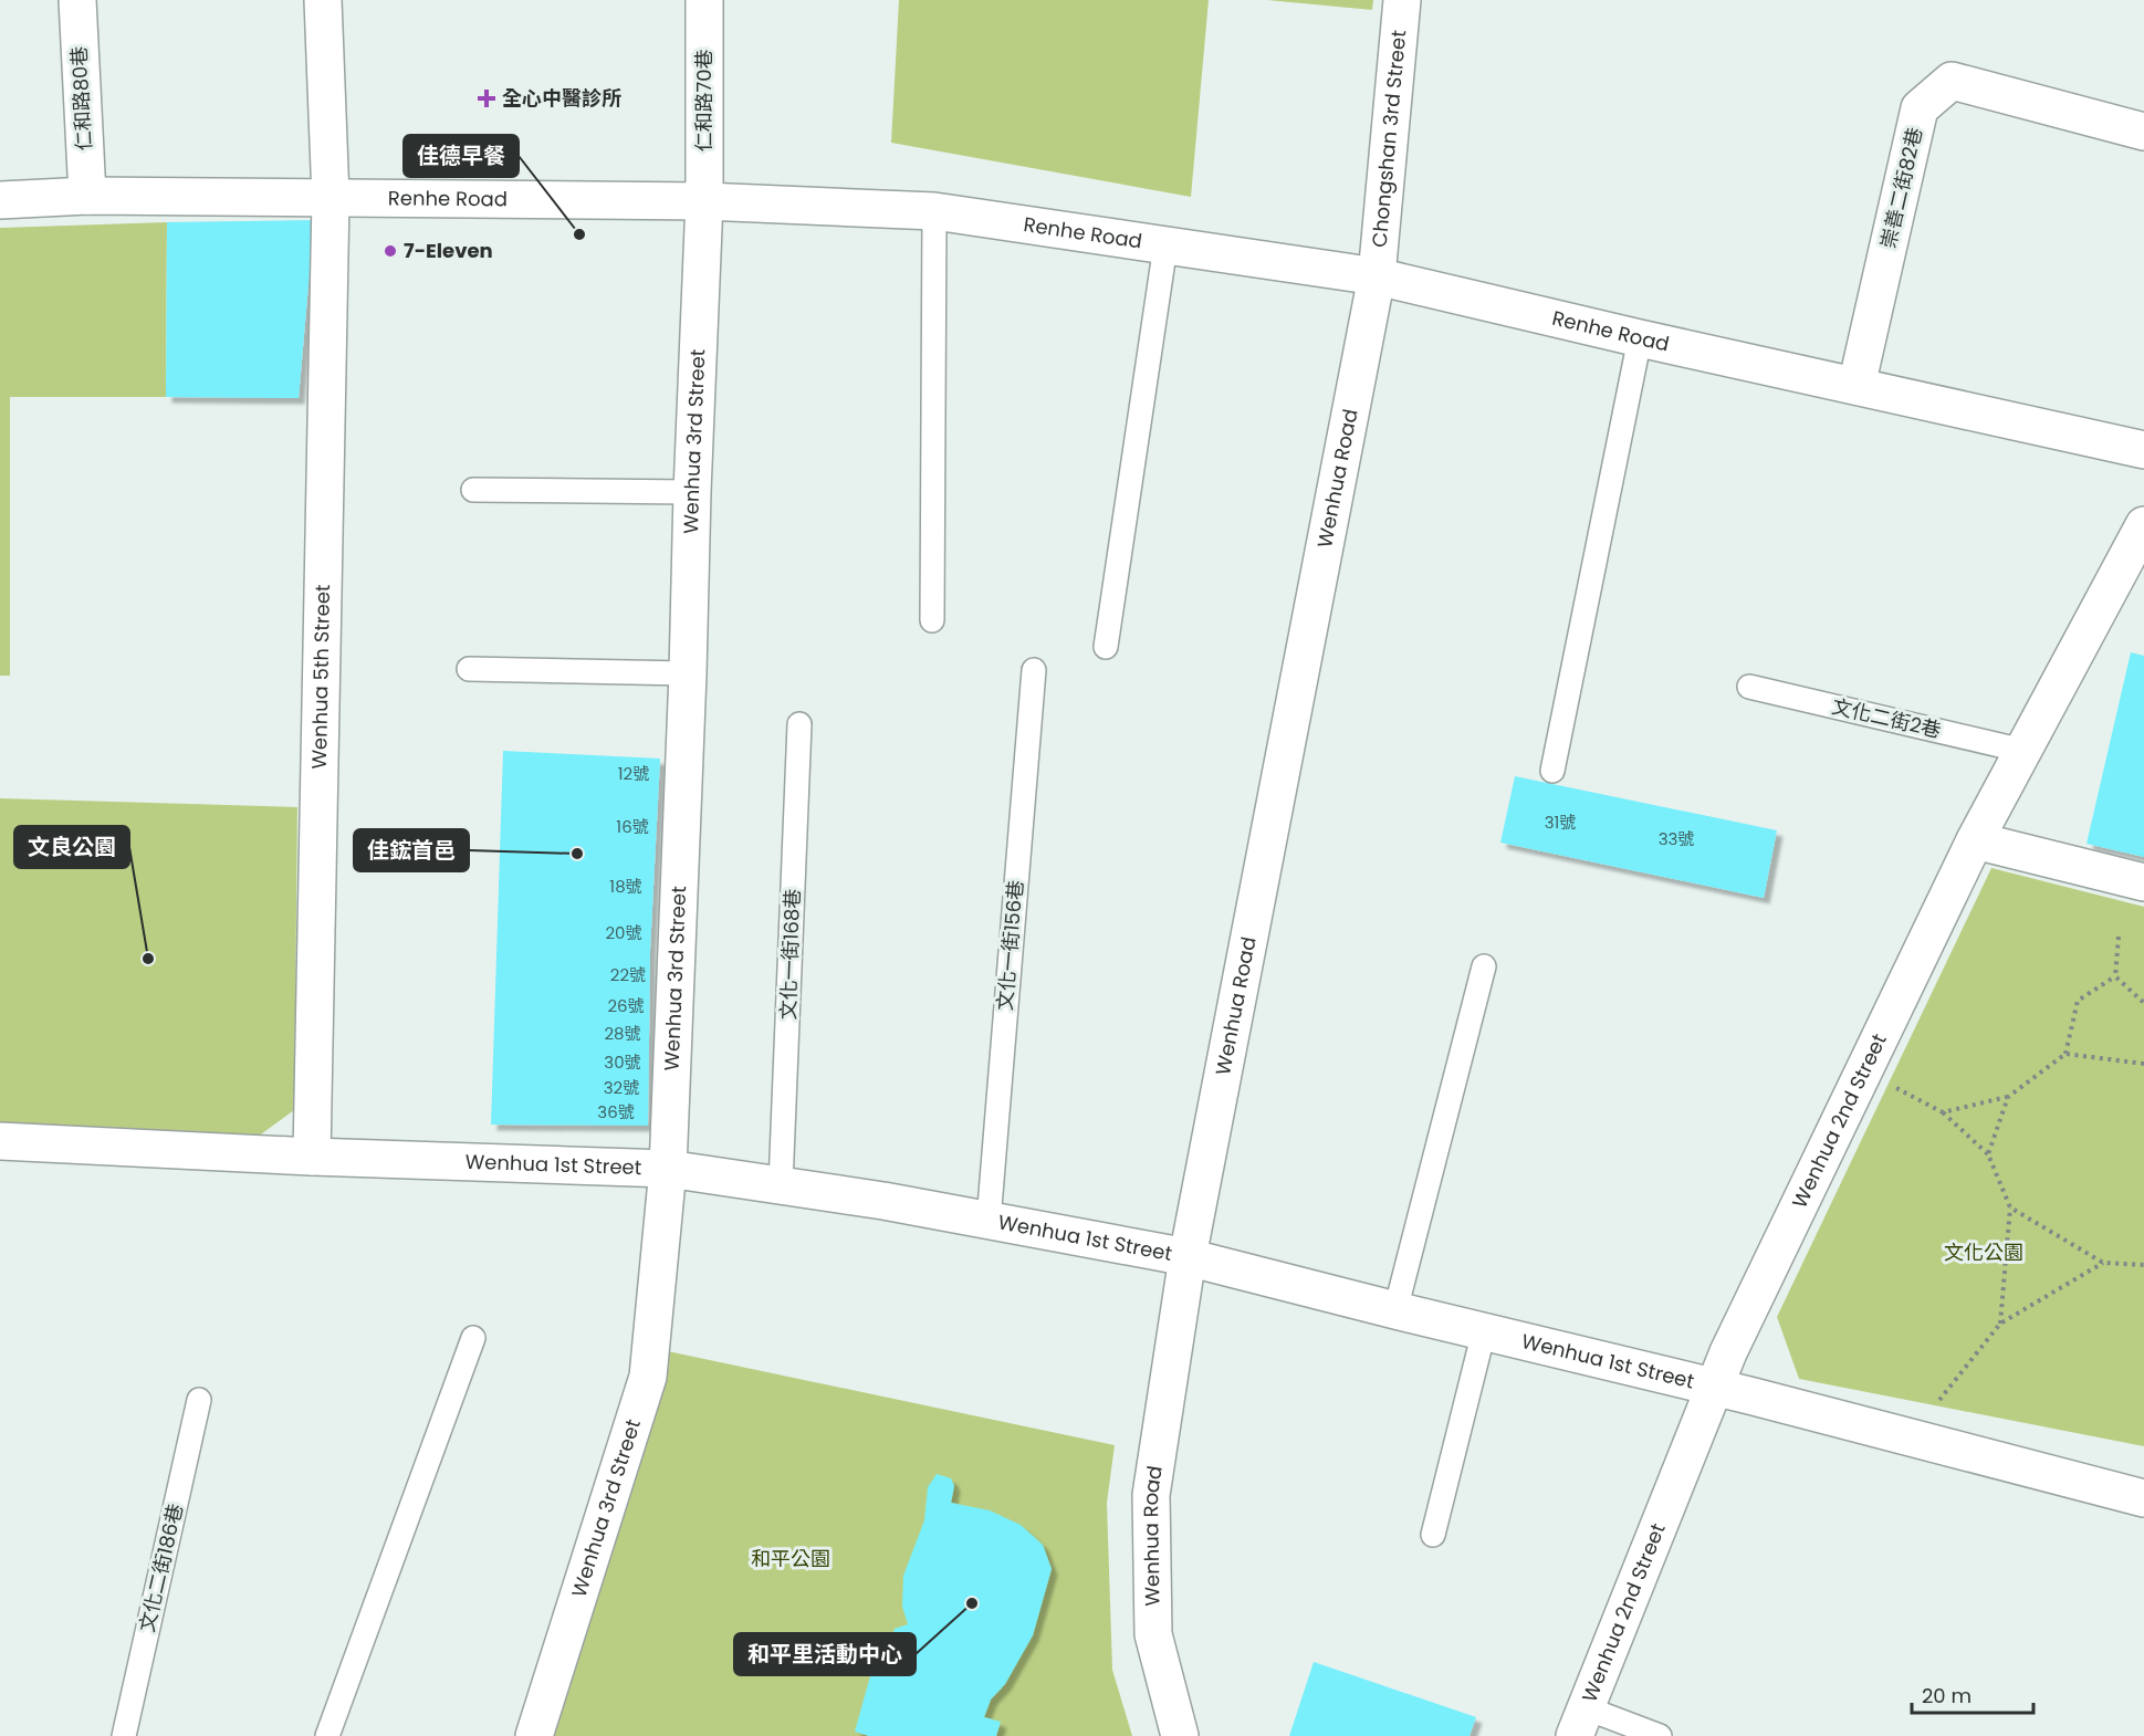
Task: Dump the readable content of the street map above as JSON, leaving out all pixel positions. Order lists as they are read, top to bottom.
{
  "streets": {
    "street": [
      "仁和路80巷",
      "仁和路70巷",
      "Chongshan 3rd Street",
      "崇善二街82巷",
      "Renhe Road",
      "Wenhua 3rd Street",
      "Wenhua Road",
      "Wenhua 5th Street",
      "Wenhua 2nd Street",
      "Wenhua 1st Street"
    ],
    "lane": [
      "文化二街2巷",
      "文化一街156巷",
      "文化一街168巷",
      "文化二街186巷"
    ]
  },
  "crossings": [
    ["仁和路80巷", "Renhe Road"],
    ["仁和路70巷", "Renhe Road"],
    ["仁和路70巷", "Wenhua 3rd Street"],
    ["Chongshan 3rd Street", "Renhe Road"],
    ["Chongshan 3rd Street", "Wenhua Road"],
    ["崇善二街82巷", "Renhe Road"],
    ["Renhe Road", "Wenhua 3rd Street"],
    ["Renhe Road", "Wenhua Road"],
    ["Renhe Road", "Wenhua 5th Street"],
    ["Wenhua 3rd Street", "Wenhua 1st Street"],
    ["Wenhua Road", "Wenhua 1st Street"],
    ["Wenhua 5th Street", "Wenhua 1st Street"],
    ["文化二街2巷", "Wenhua 2nd Street"],
    ["文化一街156巷", "Wenhua 1st Street"],
    ["文化一街168巷", "Wenhua 1st Street"],
    ["Wenhua 2nd Street", "Wenhua 1st Street"]
  ],
  "parks": ["文化公園", "和平公園"],
  "places": {
    "health": ["全心中醫診所"],
    "other": [
      "佳德早餐",
      "7-Eleven",
      "佳鋐首邑",
      "文良公園",
      "和平里活動中心"
    ]
  },
  "house_numbers": [
    "12號",
    "31號",
    "16號",
    "33號",
    "18號",
    "20號",
    "22號",
    "26號",
    "28號",
    "30號",
    "32號",
    "36號"
  ],
  "scale_bar": "20 m"
}
